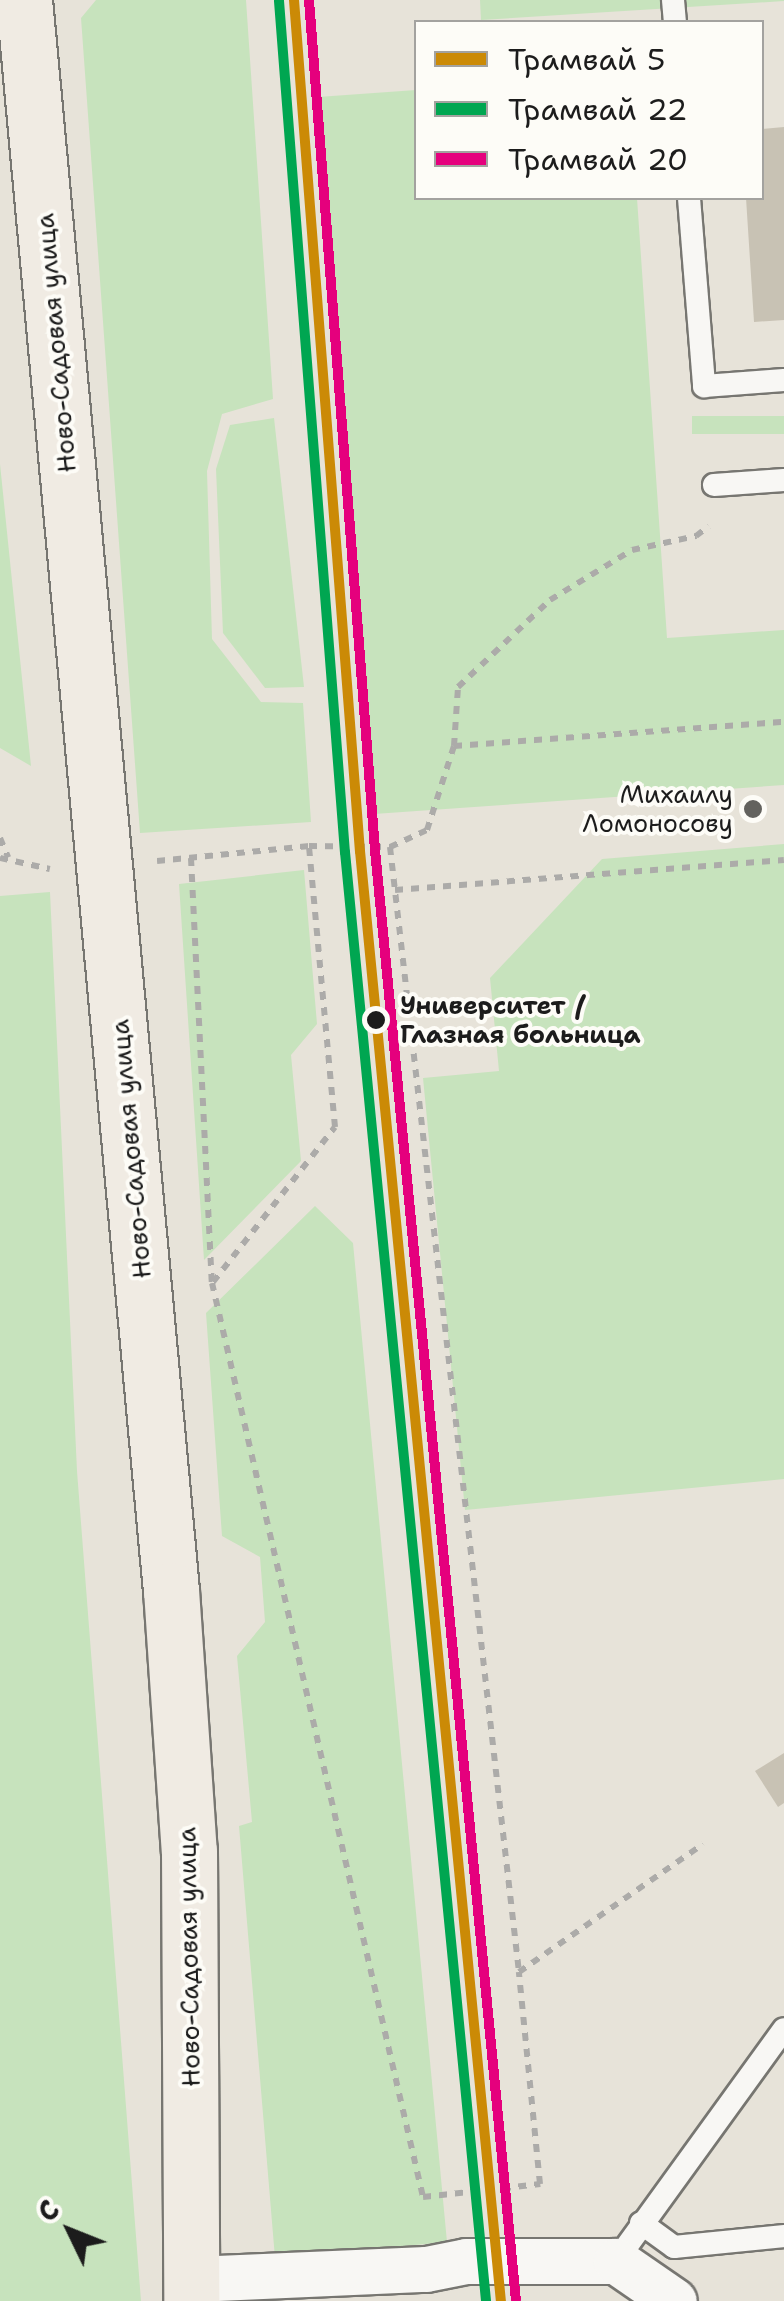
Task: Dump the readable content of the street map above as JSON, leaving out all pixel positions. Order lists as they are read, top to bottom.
{
  "streets": {
    "main road": ["Ново-Садовая улица"]
  },
  "places": ["Михаилу Ломоносову", "Университет / Глазная больница"],
  "lines": ["tram line 5", "tram line 20", "tram line 22"],
  "legend": ["Трамвай 5", "Трамвай 22", "Трамвай 20"],
  "north": "top left"
}
